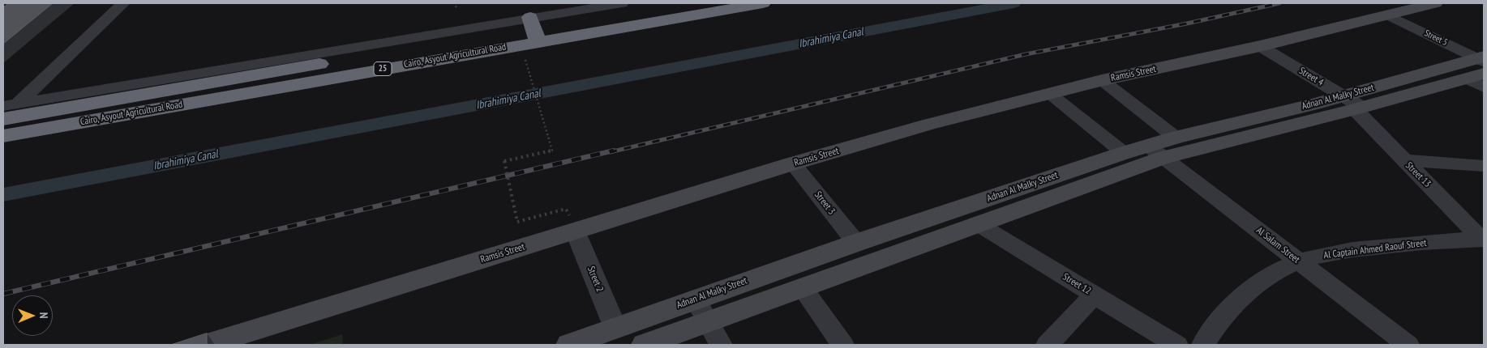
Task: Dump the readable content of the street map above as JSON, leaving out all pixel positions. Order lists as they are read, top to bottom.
{
  "streets": {
    "highway": ["Cairo, Asyout Agricultural Road", "25"],
    "main road": ["Ramsis Street", "Adnan Al Malky Street"],
    "street": [
      "Street 5",
      "Street 4",
      "Street 13",
      "Street 3",
      "Al Salam Street",
      "Al Captain Ahmed Raouf Street",
      "Street 2",
      "Street 12"
    ]
  },
  "crossings": [
    ["Street 5", "Ramsis Street"],
    ["Street 5", "Adnan Al Malky Street"],
    ["Ramsis Street", "Street 4"],
    ["Ramsis Street", "Street 3"],
    ["Ramsis Street", "Street 2"],
    ["Street 4", "Adnan Al Malky Street"],
    ["Street 4", "Street 13"],
    ["Adnan Al Malky Street", "Street 13"],
    ["Adnan Al Malky Street", "Street 3"],
    ["Adnan Al Malky Street", "Al Salam Street"],
    ["Adnan Al Malky Street", "Street 2"],
    ["Adnan Al Malky Street", "Street 12"],
    ["Street 13", "Al Captain Ahmed Raouf Street"],
    ["Al Salam Street", "Al Captain Ahmed Raouf Street"]
  ],
  "water": ["Ibrahimiya Canal"],
  "north": "right"
}
